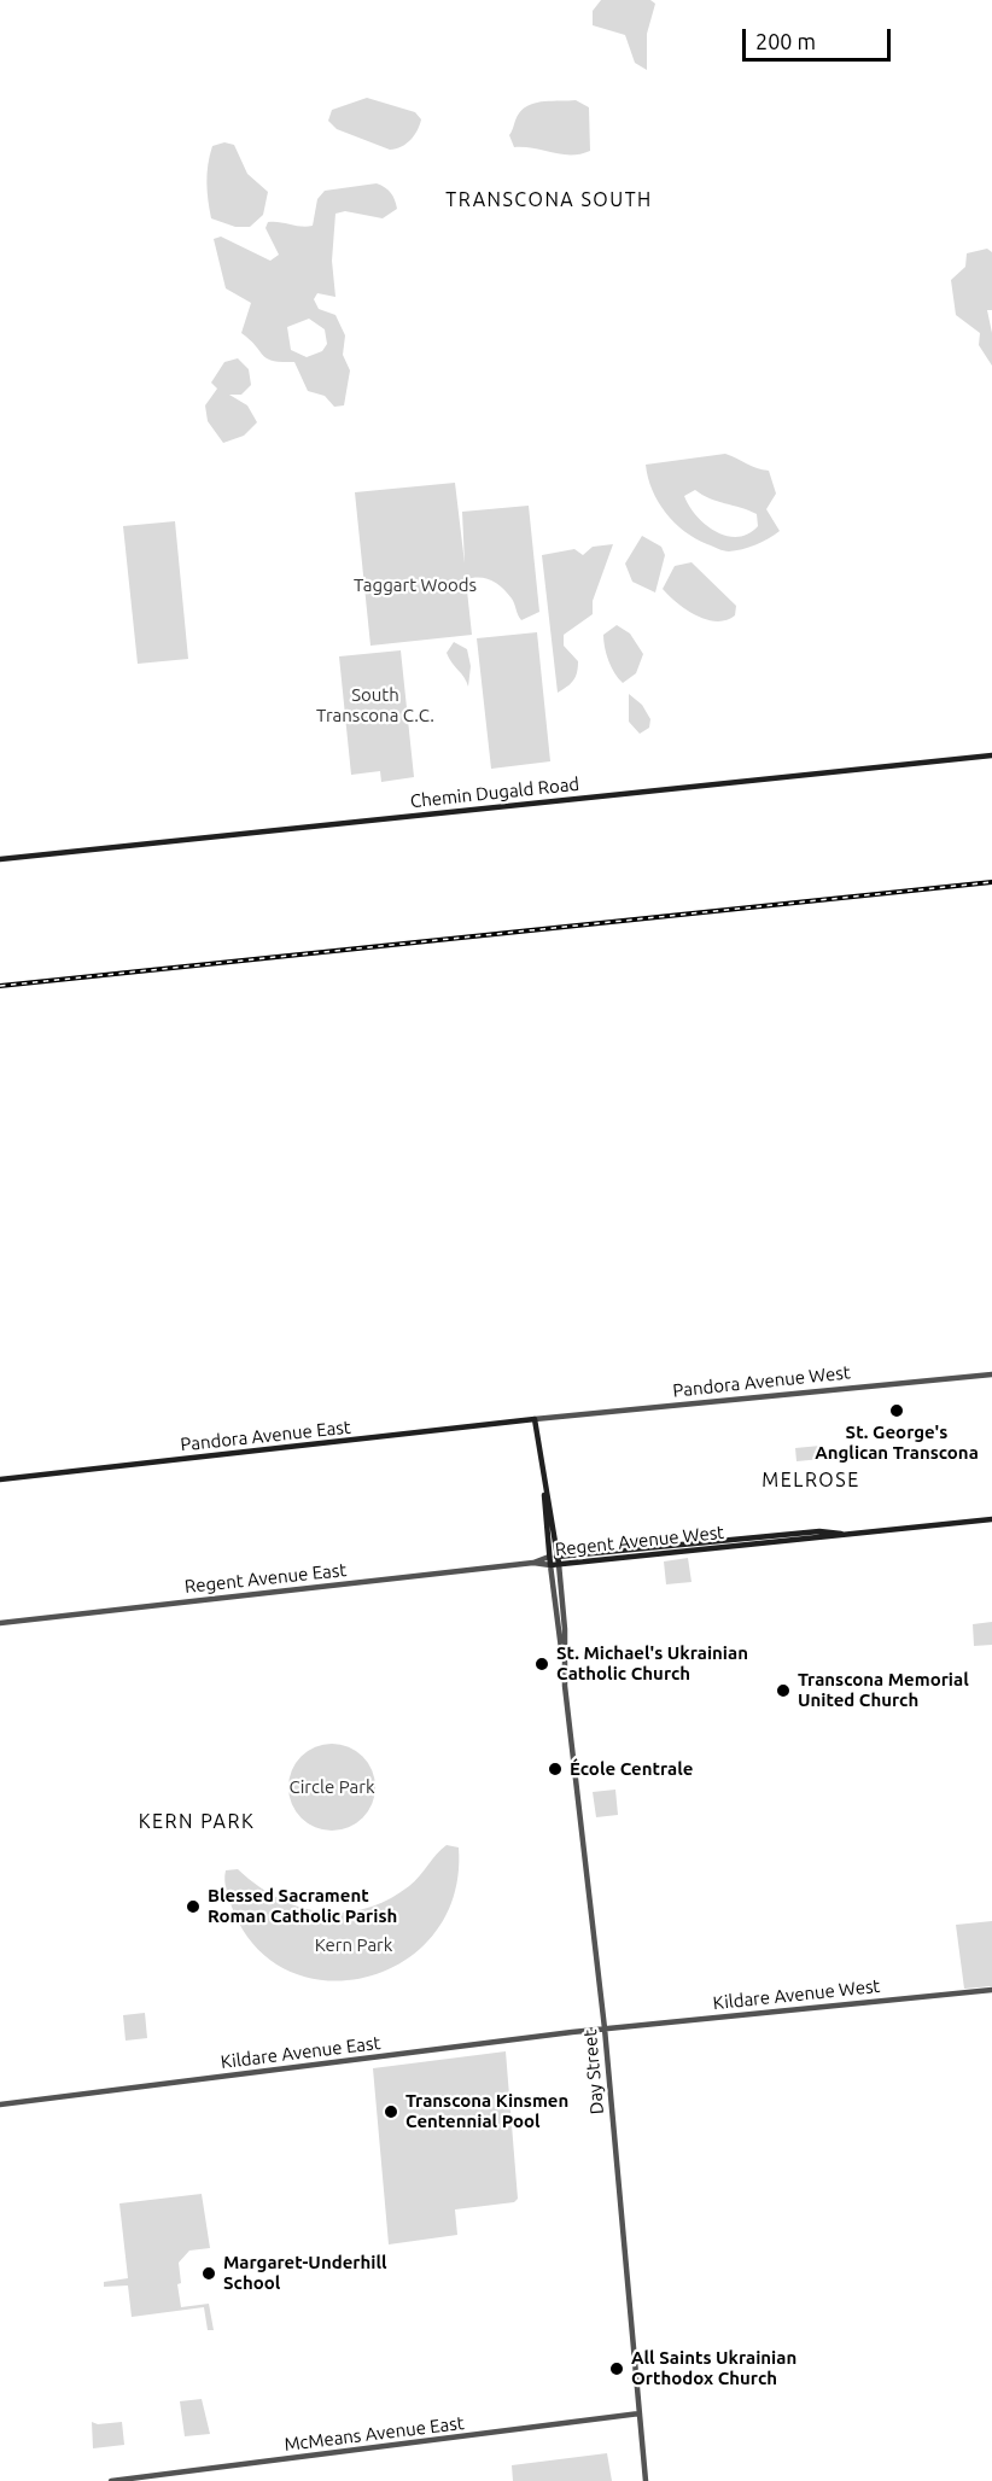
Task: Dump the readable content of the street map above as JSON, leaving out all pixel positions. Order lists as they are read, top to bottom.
{
  "streets": {
    "main road": [
      "Chemin Dugald Road",
      "Pandora Avenue East",
      "Regent Avenue West",
      "Day Street"
    ],
    "street": [
      "Pandora Avenue West",
      "Regent Avenue East",
      "Kildare Avenue West",
      "Kildare Avenue East",
      "McMeans Avenue East"
    ]
  },
  "crossings": [
    ["Pandora Avenue West", "Pandora Avenue East"],
    ["Pandora Avenue West", "Day Street"],
    ["Pandora Avenue East", "Day Street"],
    ["Regent Avenue West", "Regent Avenue East"],
    ["Regent Avenue West", "Day Street"],
    ["Kildare Avenue West", "Kildare Avenue East"],
    ["Kildare Avenue West", "Day Street"],
    ["Kildare Avenue East", "Day Street"],
    ["Day Street", "McMeans Avenue East"]
  ],
  "districts": ["TRANSCONA SOUTH", "MELROSE", "KERN PARK"],
  "parks": [
    "Taggart Woods",
    "South Transcona C.C.",
    "Circle Park",
    "Kern Park"
  ],
  "places": [
    "St. George's Anglican Transcona",
    "St. Michael's Ukrainian Catholic Church",
    "Transcona Memorial United Church",
    "École Centrale",
    "Blessed Sacrament Roman Catholic Parish",
    "Transcona Kinsmen Centennial Pool",
    "Margaret-Underhill School",
    "All Saints Ukrainian Orthodox Church"
  ],
  "scale_bar": "200 m"
}
